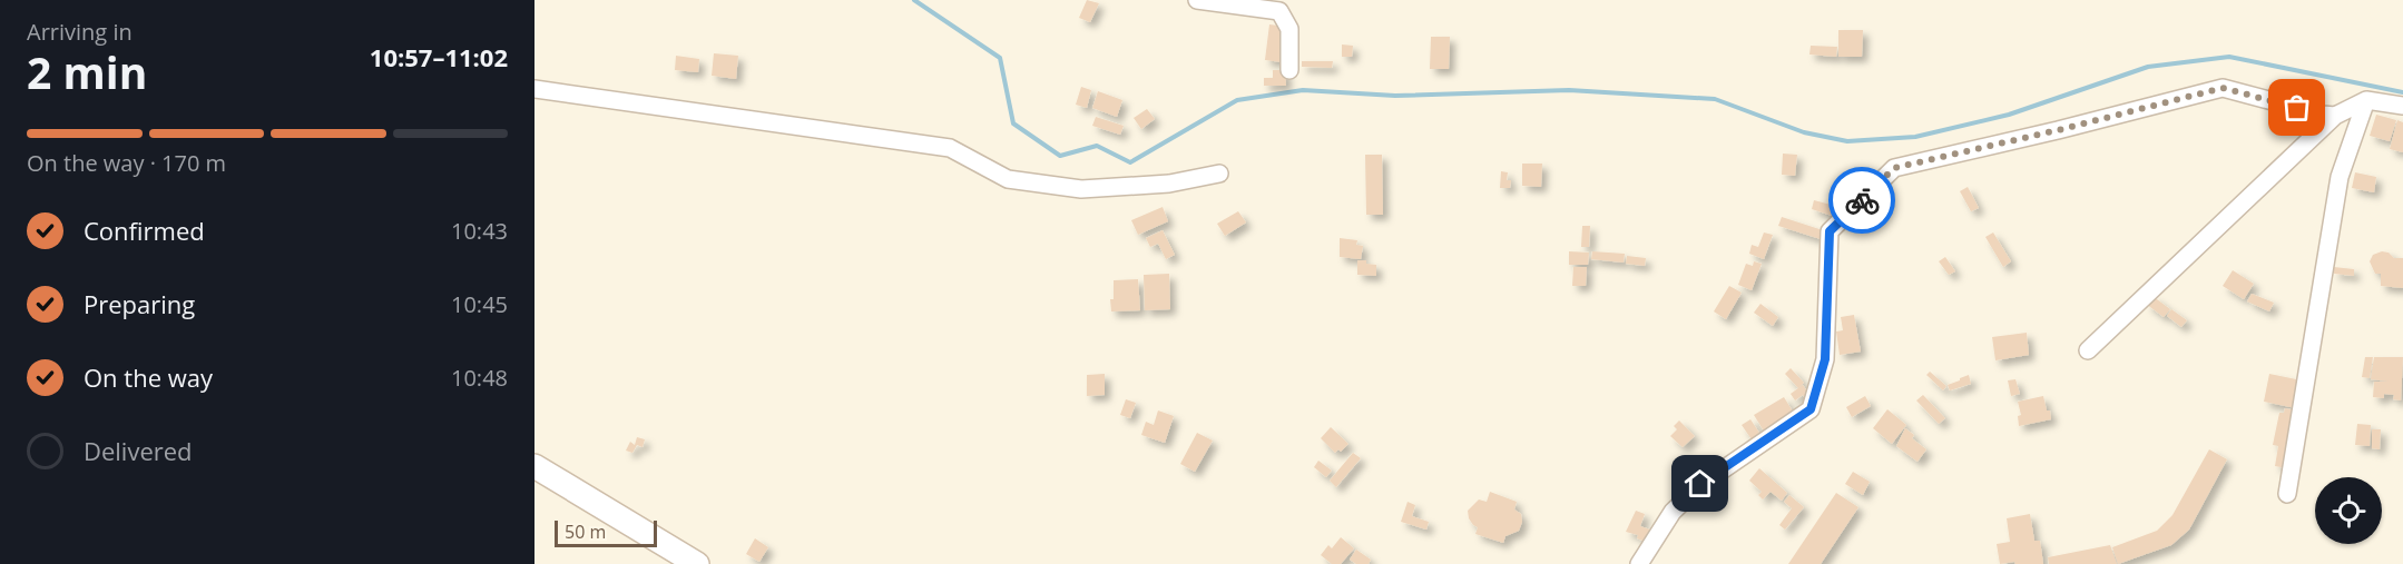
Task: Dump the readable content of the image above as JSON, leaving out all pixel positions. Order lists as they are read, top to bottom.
{
  "scale_bar": "50 m",
  "page": {
    "heading": ["2 min", "Arriving in", "10:57–11:02"],
    "bar": "On the way · 170 m",
    "list": [
      ["Confirmed", "10:43"],
      ["Preparing", "10:45"],
      ["On the way", "10:48"],
      "Delivered"
    ],
    "scale": "50 m"
  }
}
